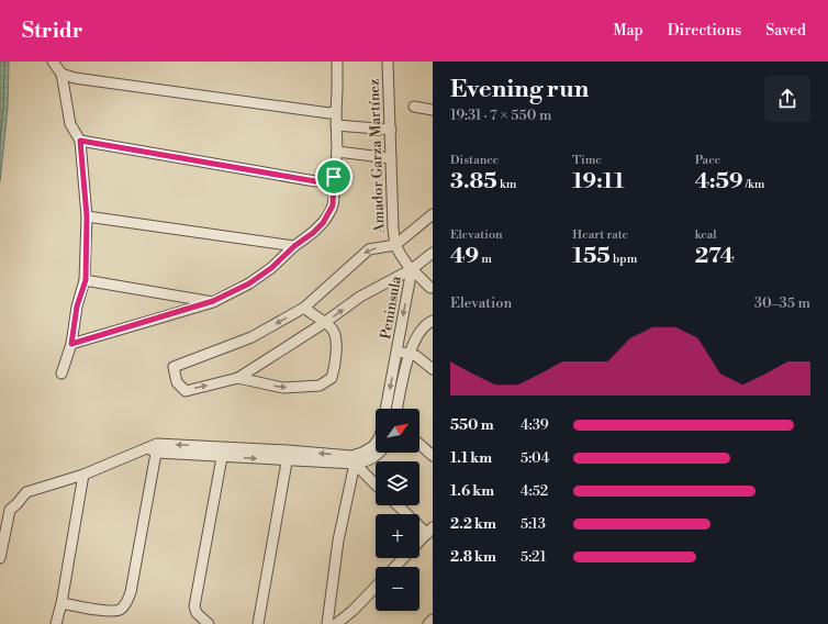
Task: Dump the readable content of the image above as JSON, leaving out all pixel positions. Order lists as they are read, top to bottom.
{
  "streets": {
    "street": ["Amador Garza Martínez", "Peninsula"]
  },
  "crossings": [
    ["Amador Garza Martínez", "Peninsula"]
  ],
  "north": "top right",
  "page": {
    "header": "Stridr",
    "nav": ["Map", "Directions", "Saved"],
    "heading": ["Evening run", "19:31 · 7 × 550 m"],
    "stats": [
      ["Distance", "3.85 km"],
      ["Time", "19:11"],
      ["Pace", "4:59 /km"],
      ["Elevation", "49 m"],
      ["Heart rate", "155 bpm"],
      ["kcal", "274"]
    ],
    "chart": ["Elevation", "30–35 m"],
    "map_buttons": ["+", "−"],
    "list": [
      {
        "name": "550 m",
        "note": "4:39"
      },
      {
        "name": "1.1 km",
        "note": "5:04"
      },
      {
        "name": "1.6 km",
        "note": "4:52"
      },
      {
        "name": "2.2 km",
        "note": "5:13"
      },
      {
        "name": "2.8 km",
        "note": "5:21"
      }
    ]
  }
}
